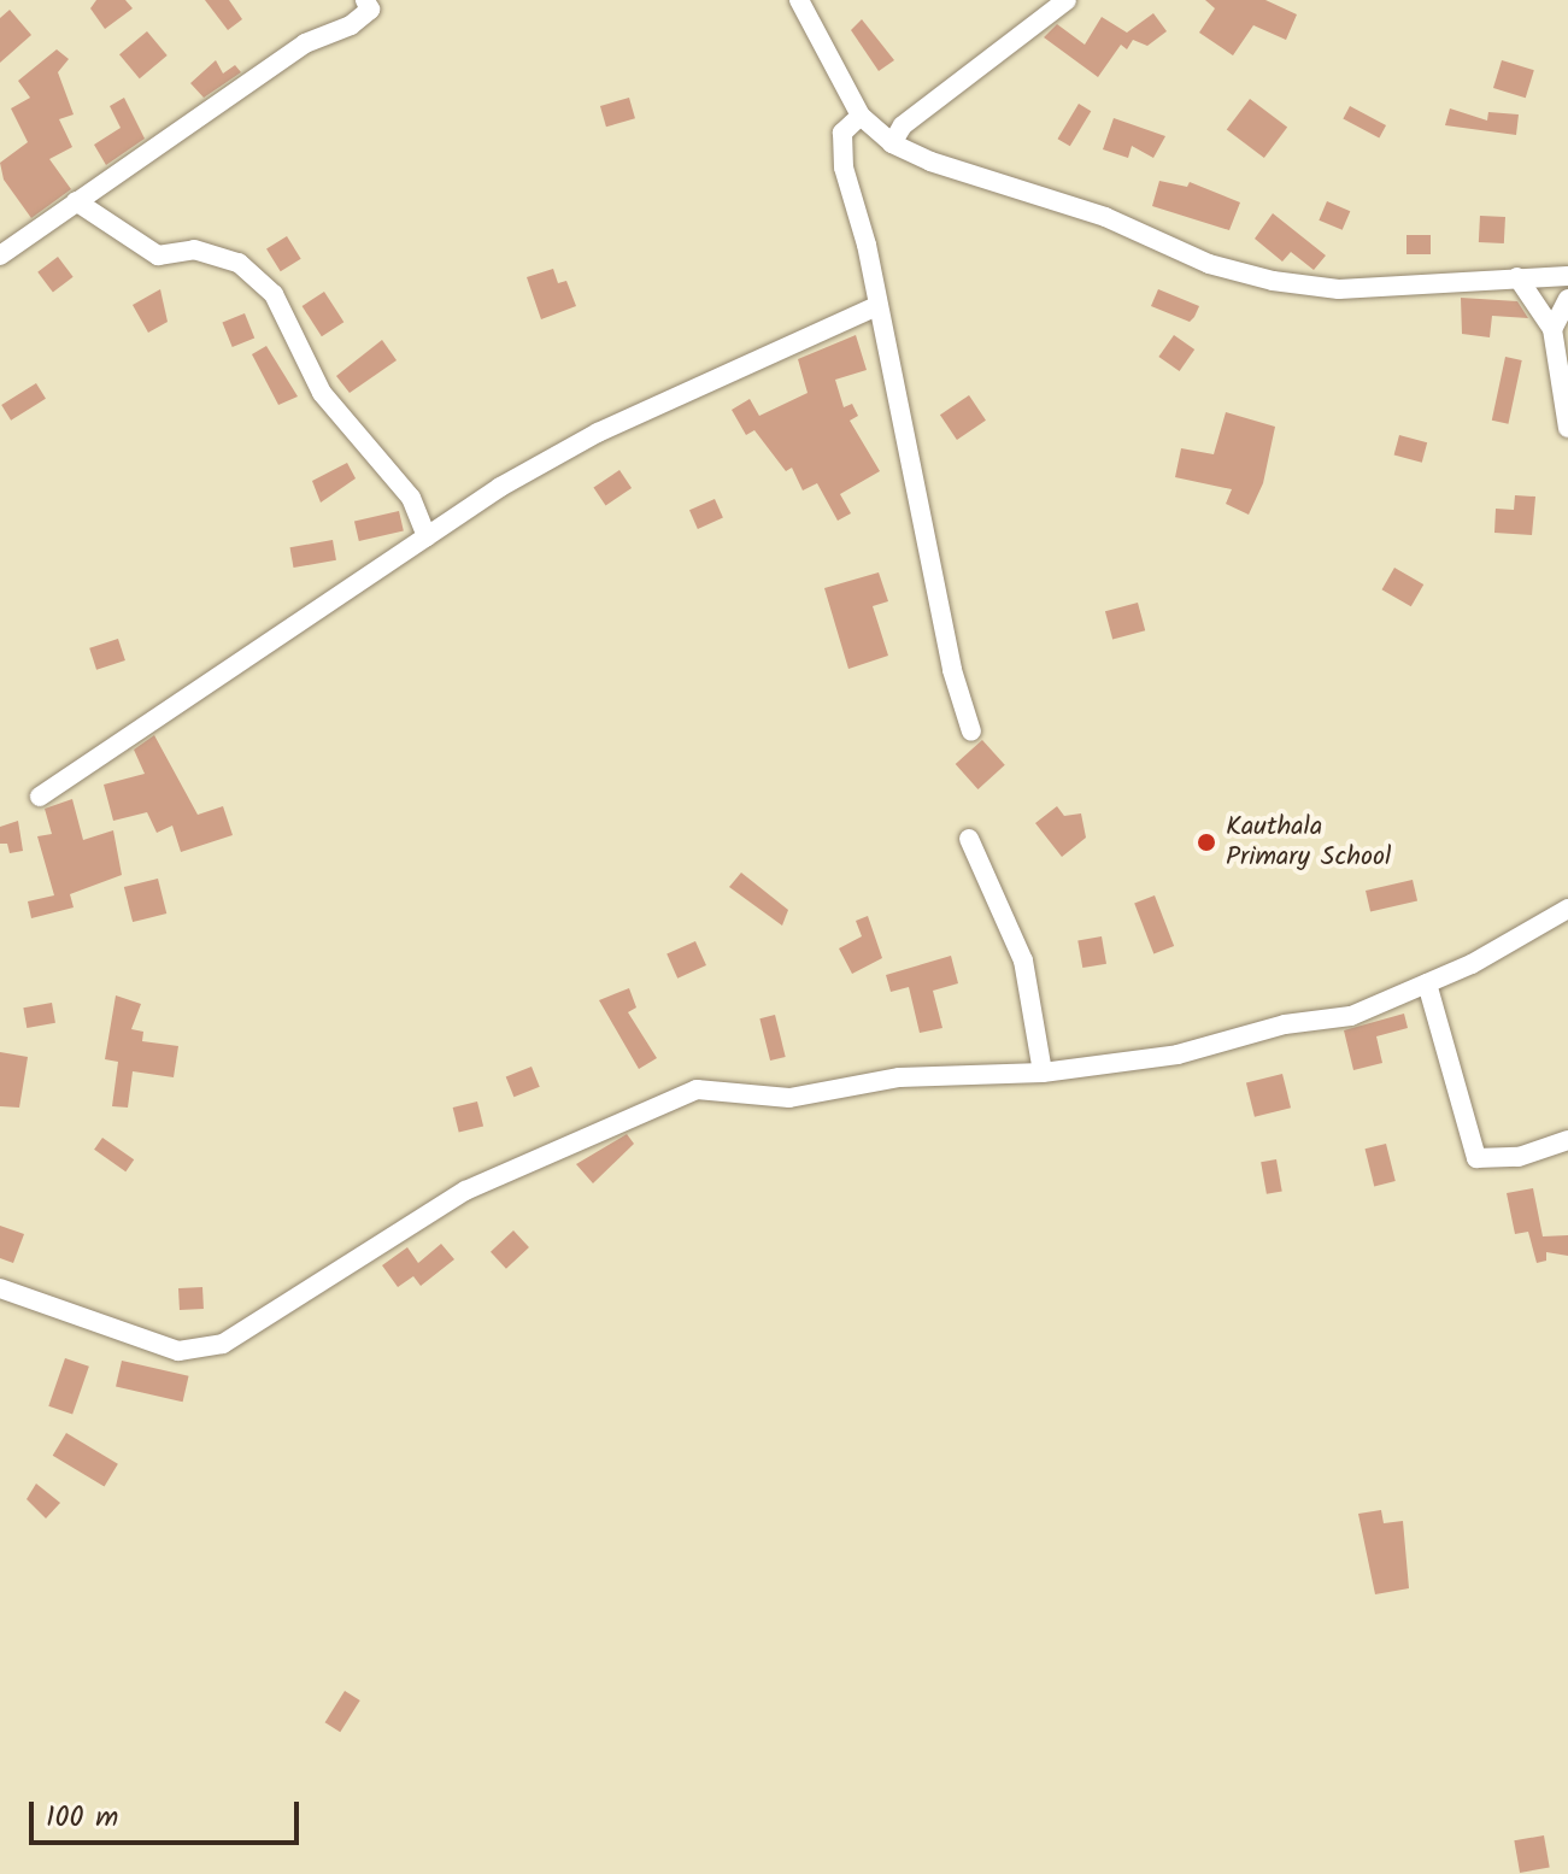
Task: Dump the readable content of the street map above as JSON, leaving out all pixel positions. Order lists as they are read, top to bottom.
{
  "places": ["Kauthala Primary School"],
  "scale_bar": "100 m"
}
